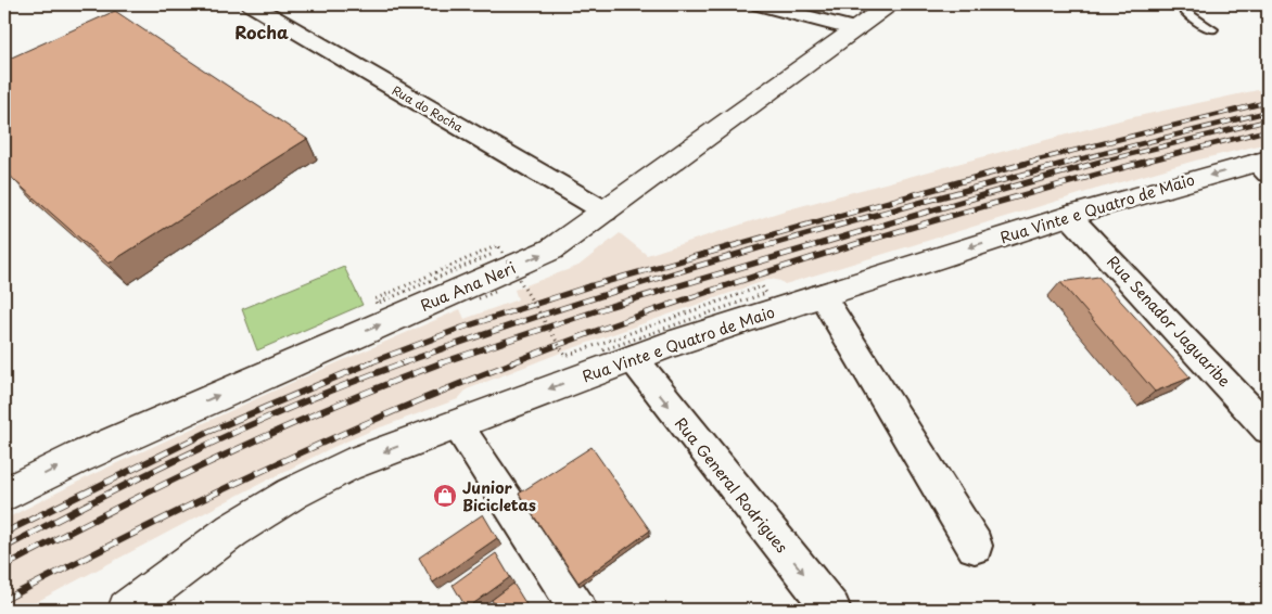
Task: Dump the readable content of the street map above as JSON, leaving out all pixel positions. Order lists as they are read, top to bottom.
{
  "streets": {
    "main road": ["Rua Vinte e Quatro de Maio", "Rua Ana Neri"],
    "street": ["Rua do Rocha", "Rua Senador Jaguaribe", "Rua General Rodrigues"]
  },
  "crossings": [
    ["Rua do Rocha", "Rua Ana Neri"],
    ["Rua Vinte e Quatro de Maio", "Rua Senador Jaguaribe"],
    ["Rua Vinte e Quatro de Maio", "Rua General Rodrigues"]
  ],
  "one_way": ["Rua Vinte e Quatro de Maio", "Rua Ana Neri"],
  "districts": ["Rocha"],
  "places": {
    "shop": ["Junior Bicicletas"]
  }
}
